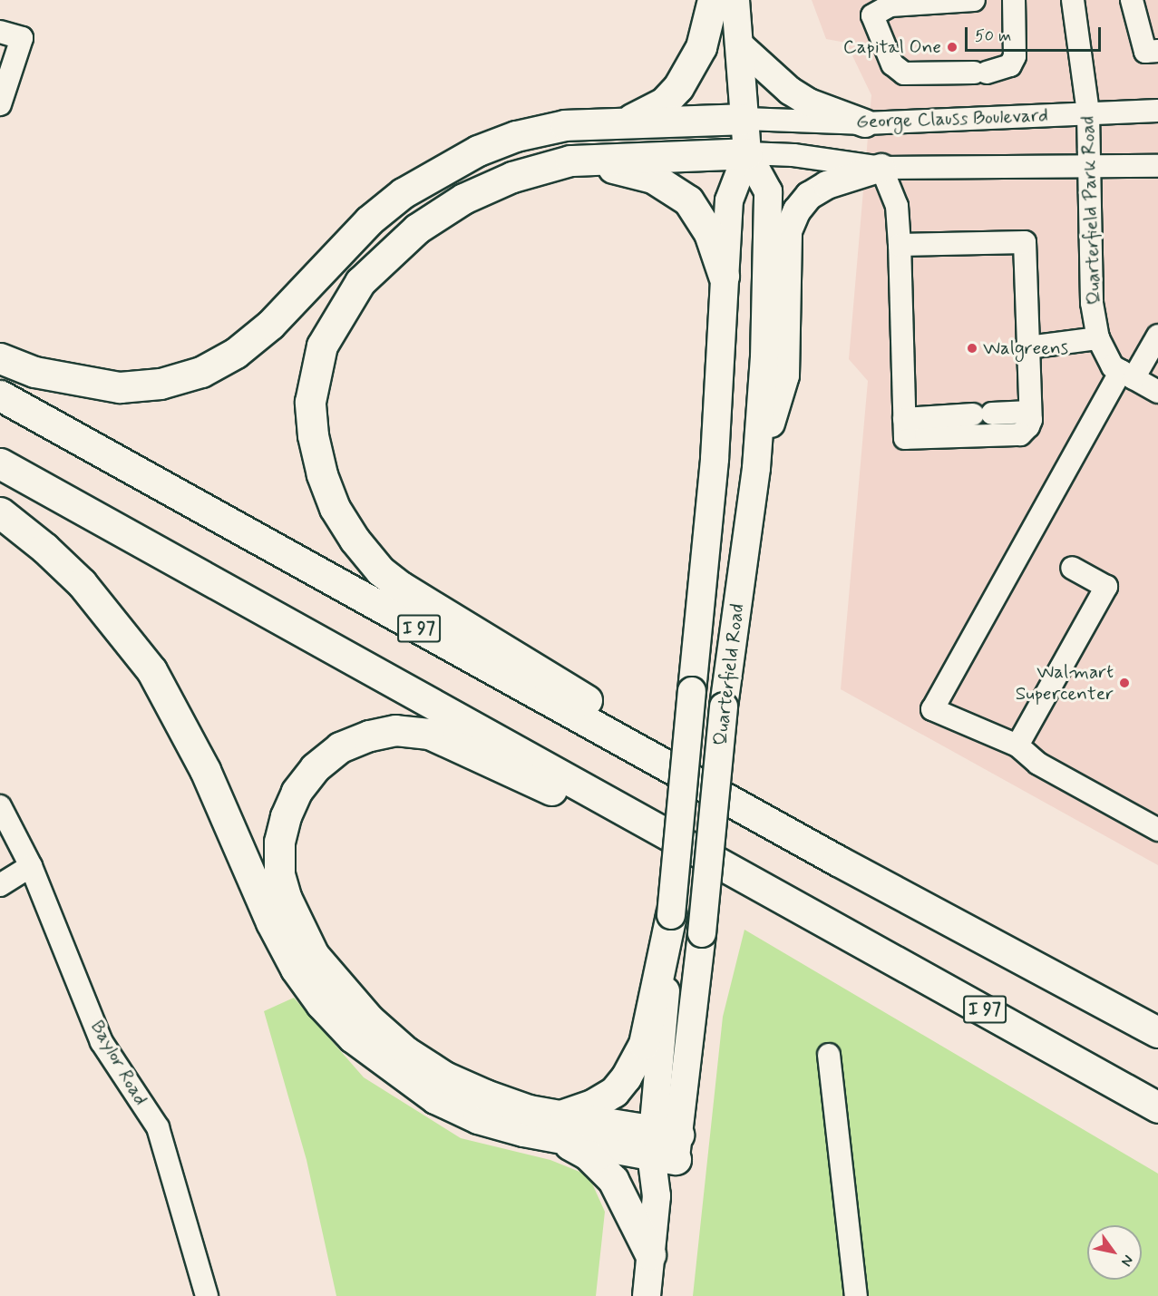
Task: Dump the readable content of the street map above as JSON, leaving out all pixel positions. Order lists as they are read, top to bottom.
{
  "streets": {
    "highway": ["I 97"],
    "main road": ["Quarterfield Road"],
    "street": ["George Clauss Boulevard", "Quarterfield Park Road", "Baylor Road"]
  },
  "crossings": [
    ["George Clauss Boulevard", "Quarterfield Park Road"],
    ["George Clauss Boulevard", "Quarterfield Road"]
  ],
  "places": ["Capital One", "Walgreens", "Walmart Supercenter"],
  "scale_bar": "50 m",
  "north": "bottom right"
}
